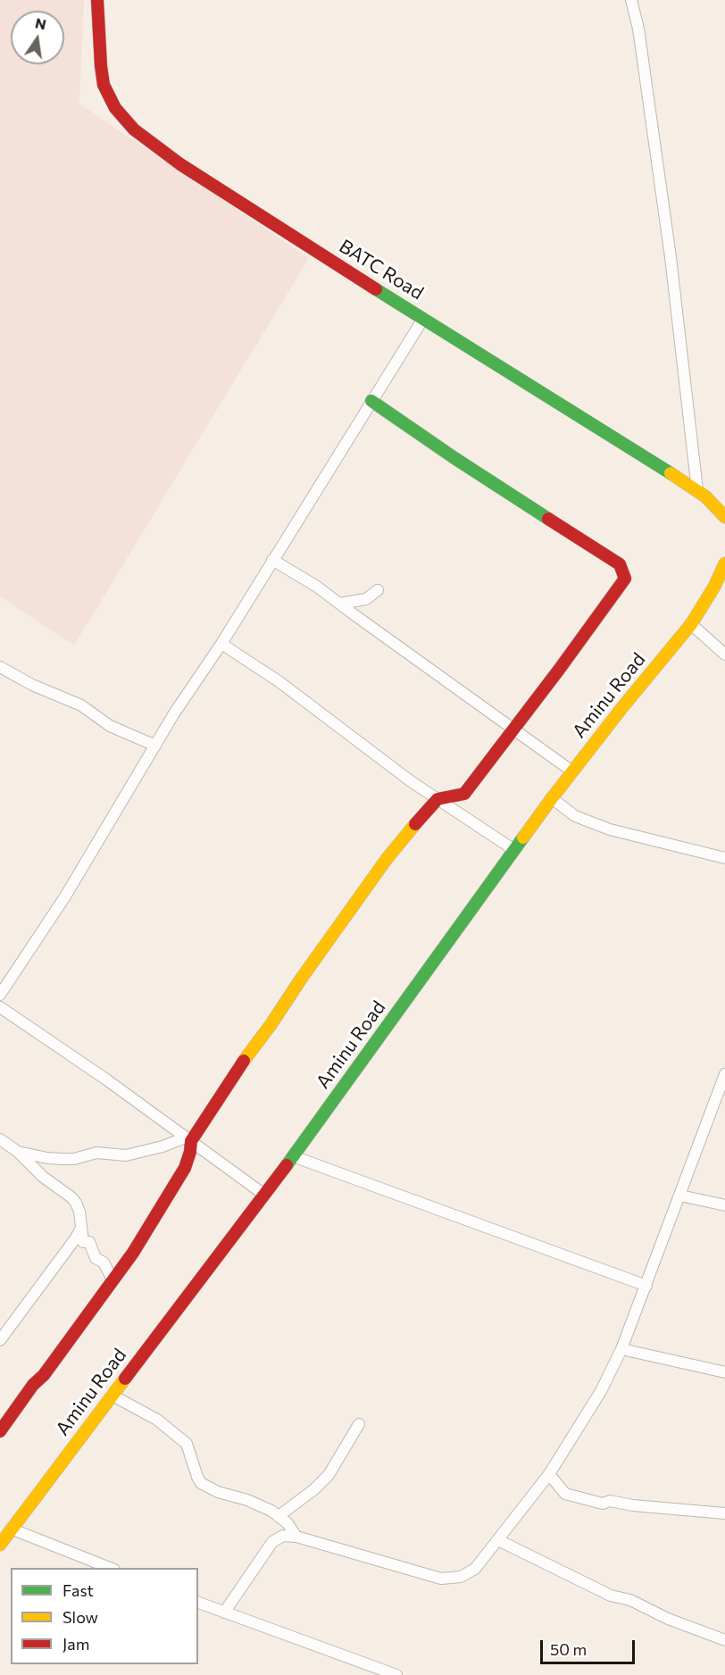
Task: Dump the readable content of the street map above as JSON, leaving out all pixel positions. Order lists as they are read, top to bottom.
{
  "streets": {
    "street": ["BATC Road", "Aminu Road"]
  },
  "legend": ["Fast", "Slow", "Jam"],
  "scale_bar": "50 m",
  "north": "top"
}
